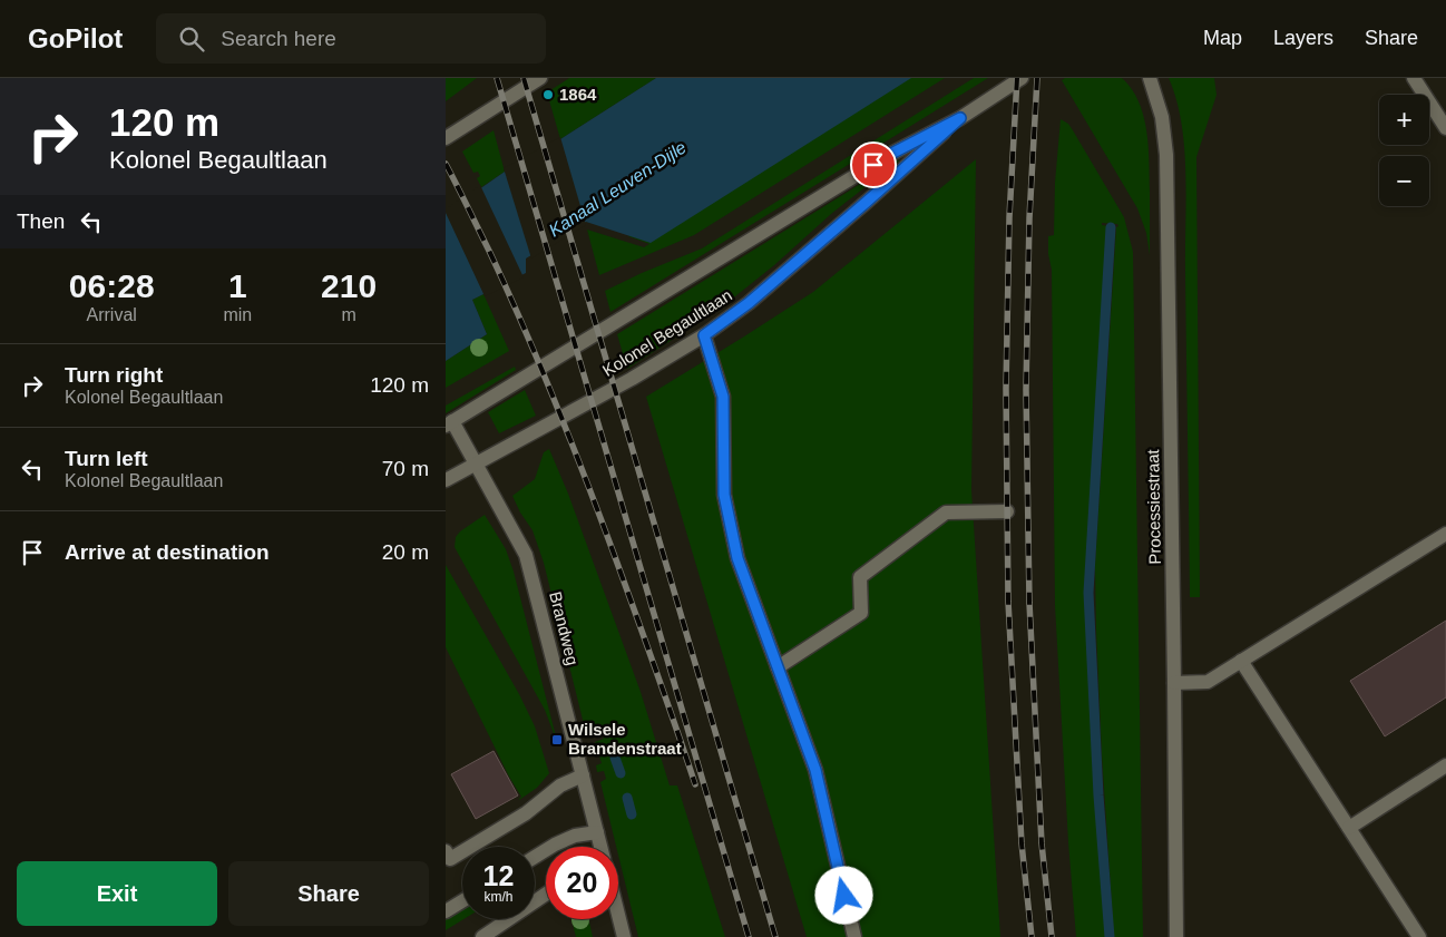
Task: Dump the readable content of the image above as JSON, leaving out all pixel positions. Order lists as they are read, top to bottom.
{
  "streets": {
    "street": ["Kolonel Begaultlaan", "Processiestraat", "Brandweg"]
  },
  "crossings": [
    ["Kolonel Begaultlaan", "Brandweg"]
  ],
  "water": ["Kanaal Leuven-Dijle"],
  "places": {
    "other": ["1864"],
    "transit": ["Wilsele Brandenstraat"]
  },
  "page": {
    "header": "GoPilot",
    "search": "Search here",
    "nav": ["Map", "Layers", "Share"],
    "turn": ["120 m", "Kolonel Begaultlaan"],
    "map_buttons": ["+", "−"],
    "then": "Then",
    "eta": [
      "06:28",
      "Arrival",
      "1",
      "min",
      "210",
      "m"
    ],
    "list": [
      {
        "name": "Turn right",
        "note": "Kolonel Begaultlaan",
        "value": "120 m"
      },
      {
        "name": "Turn left",
        "note": "Kolonel Begaultlaan",
        "value": "70 m"
      },
      {
        "name": "Arrive at destination",
        "value": "20 m"
      }
    ],
    "speed": "12 km/h",
    "limit": "20",
    "buttons": ["Exit", "Share"]
  }
}
